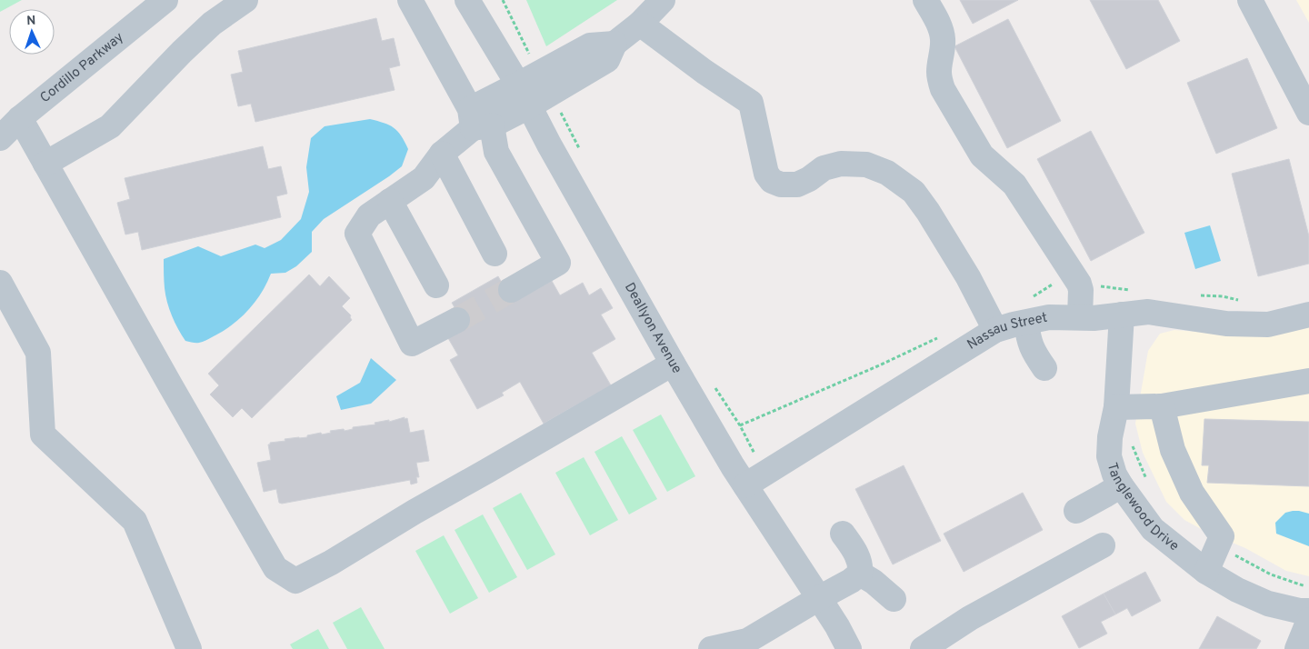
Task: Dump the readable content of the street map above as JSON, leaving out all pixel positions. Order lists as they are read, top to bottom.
{
  "streets": {
    "street": [
      "Cordillo Parkway",
      "Deallyon Avenue",
      "Nassau Street",
      "Tanglewood Drive"
    ]
  },
  "crossings": [
    ["Deallyon Avenue", "Nassau Street"],
    ["Nassau Street", "Tanglewood Drive"]
  ],
  "north": "top"
}
